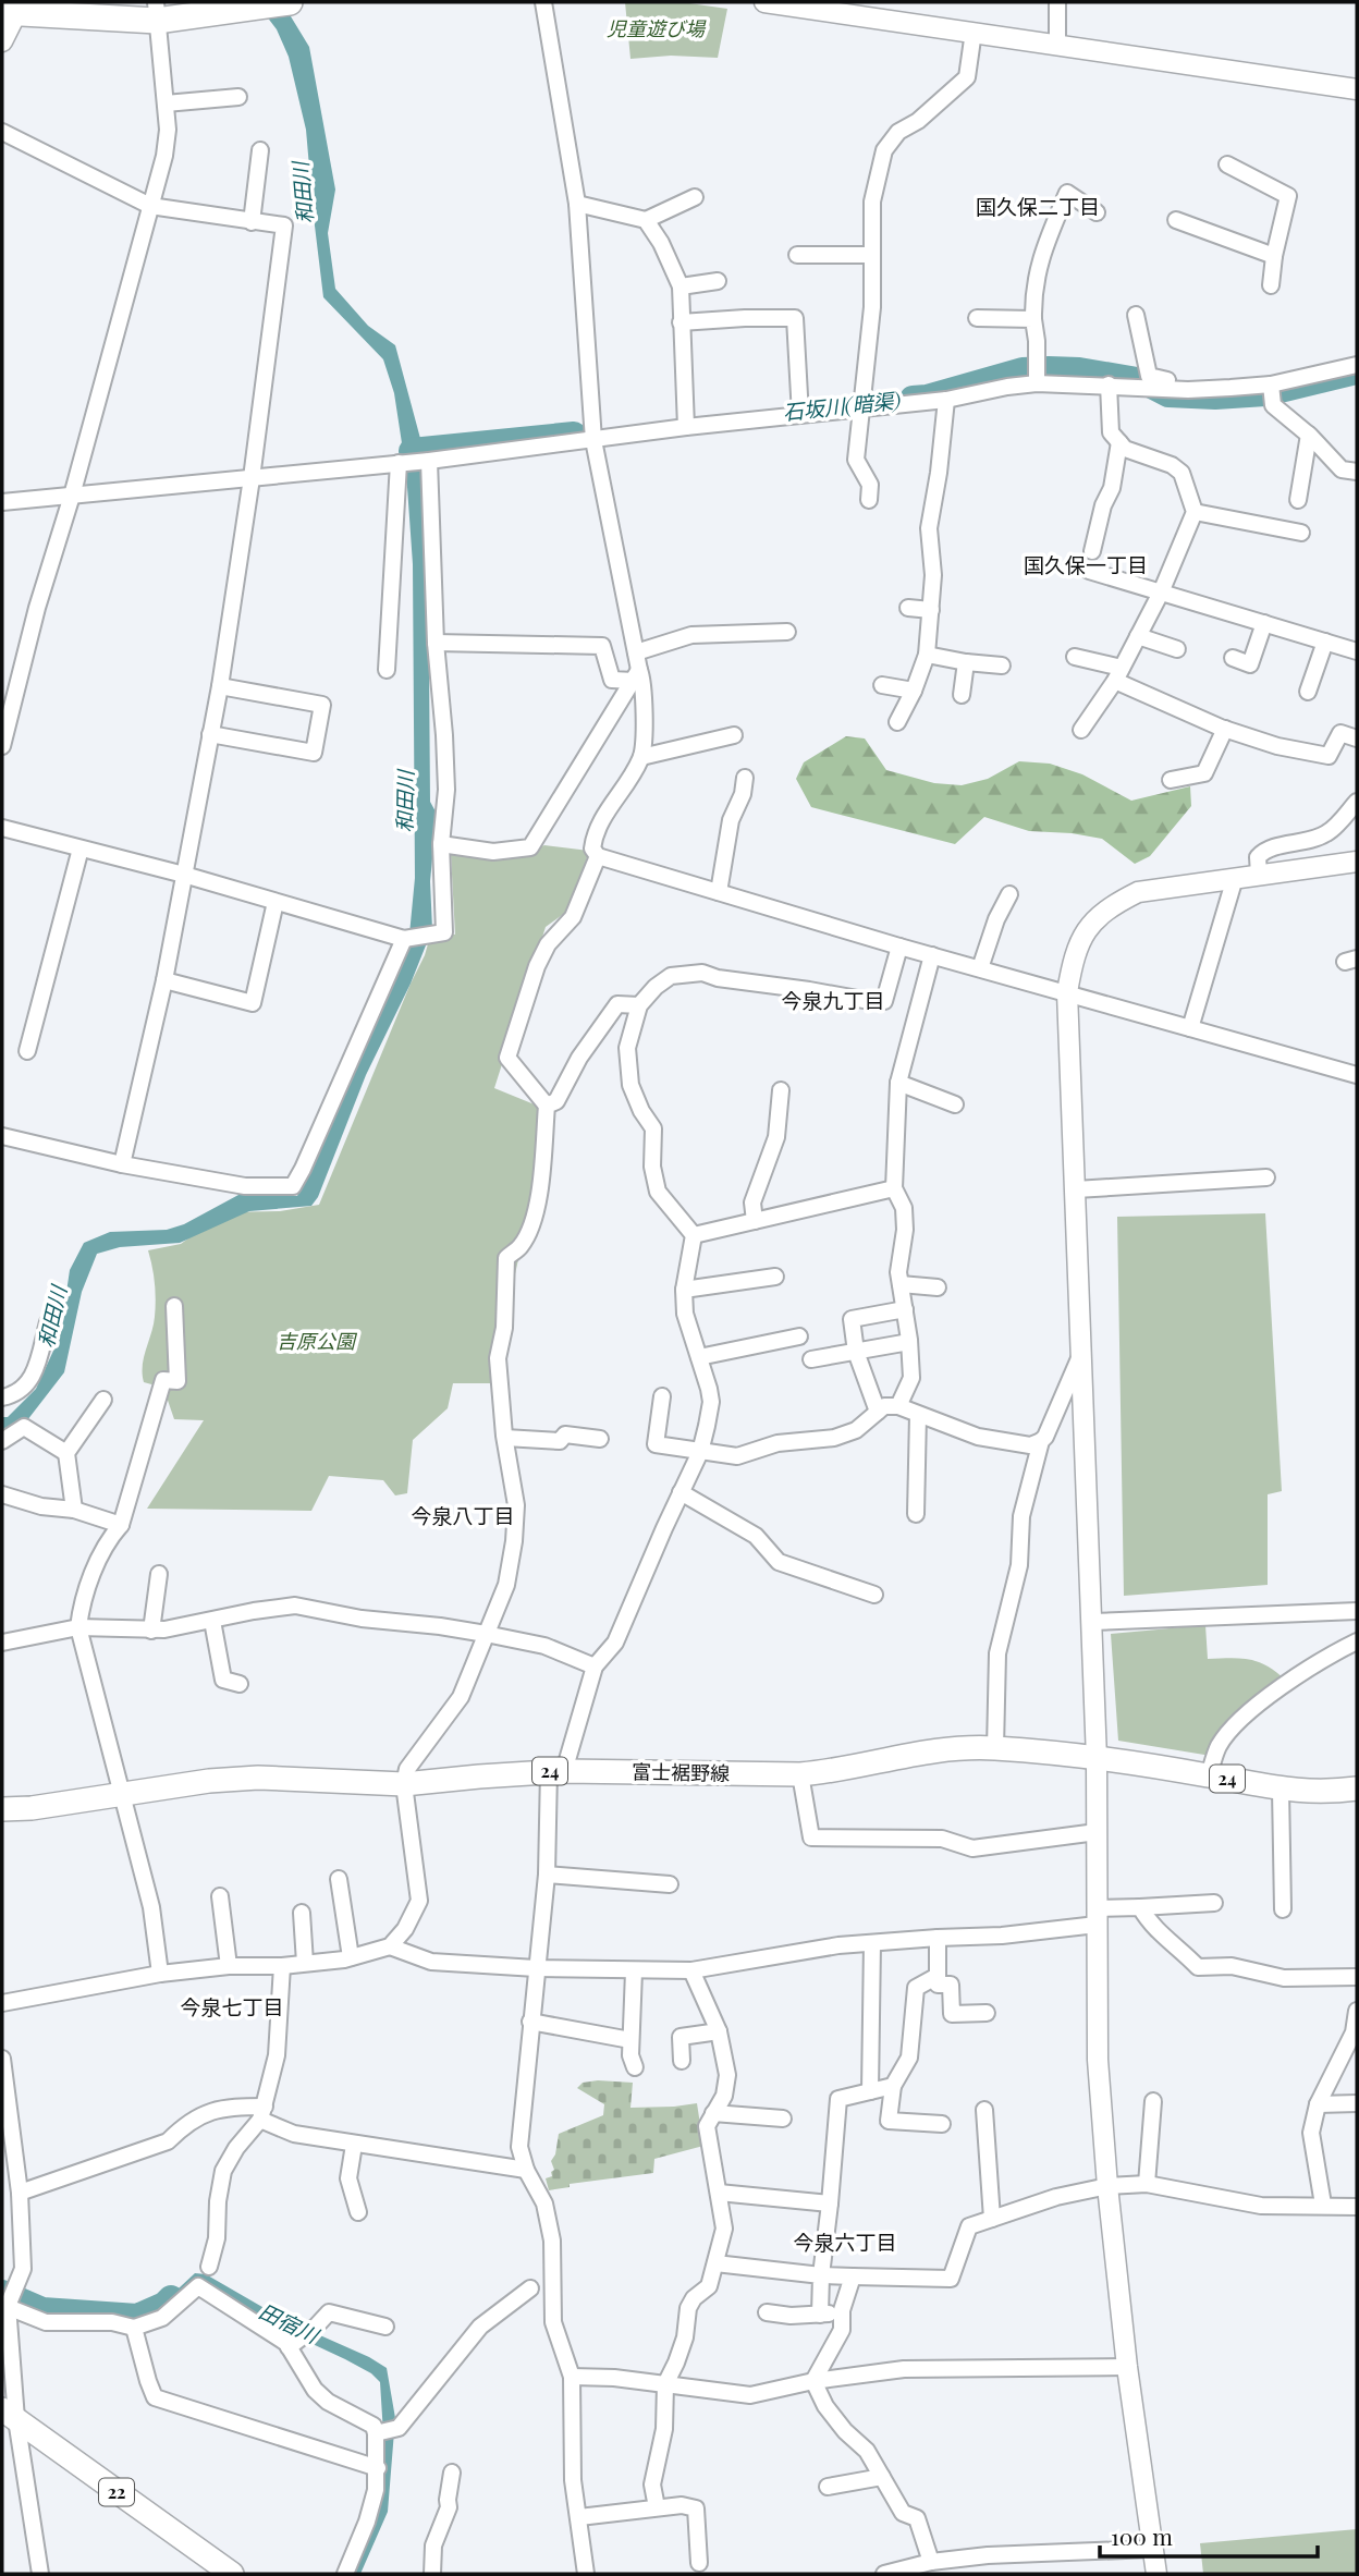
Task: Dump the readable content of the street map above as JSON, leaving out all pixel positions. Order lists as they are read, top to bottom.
{
  "streets": {
    "main road": ["24", "富士裾野線", "22"]
  },
  "districts": [
    "国久保二丁目",
    "国久保一丁目",
    "今泉九丁目",
    "今泉八丁目",
    "今泉七丁目",
    "今泉六丁目"
  ],
  "water": ["和田川", "石坂川(暗渠)", "田宿川"],
  "parks": ["児童遊び場", "吉原公園"],
  "scale_bar": "100 m"
}
